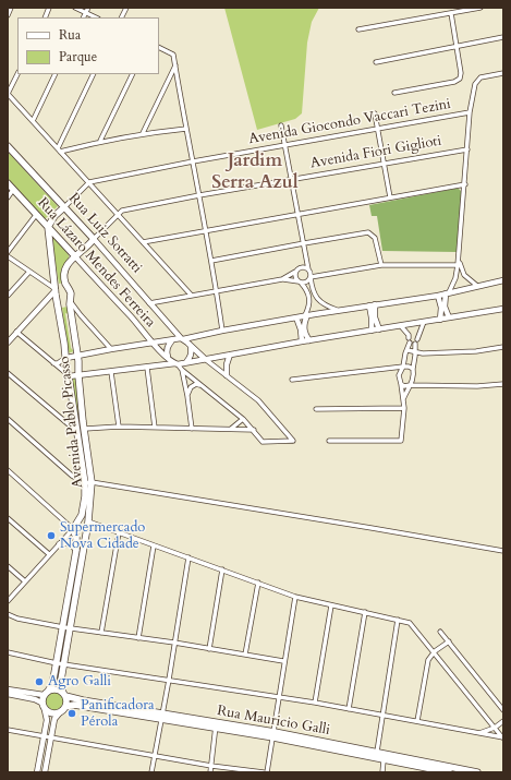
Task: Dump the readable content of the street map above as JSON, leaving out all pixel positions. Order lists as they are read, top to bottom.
{
  "streets": {
    "main road": [
      "Avenida Fiori Giglioti",
      "Rua Luiz Sotratti",
      "Rua Lázaro Mendes Ferreira",
      "Avenida Pablo Picasso",
      "Rua Mauricio Galli"
    ],
    "street": ["Avenida Giocondo Vaccari Tezini"]
  },
  "crossings": [
    ["Avenida Fiori Giglioti", "Rua Luiz Sotratti"],
    ["Avenida Fiori Giglioti", "Rua Lázaro Mendes Ferreira"],
    ["Avenida Fiori Giglioti", "Avenida Pablo Picasso"],
    ["Rua Luiz Sotratti", "Rua Lázaro Mendes Ferreira"],
    ["Rua Lázaro Mendes Ferreira", "Avenida Pablo Picasso"],
    ["Avenida Pablo Picasso", "Rua Mauricio Galli"]
  ],
  "districts": ["Jardim Serra Azul"],
  "places": ["Supermercado Nova Cidade", "Agro Galli", "Panificadora Pérola"],
  "legend": ["Rua", "Parque"]
}
